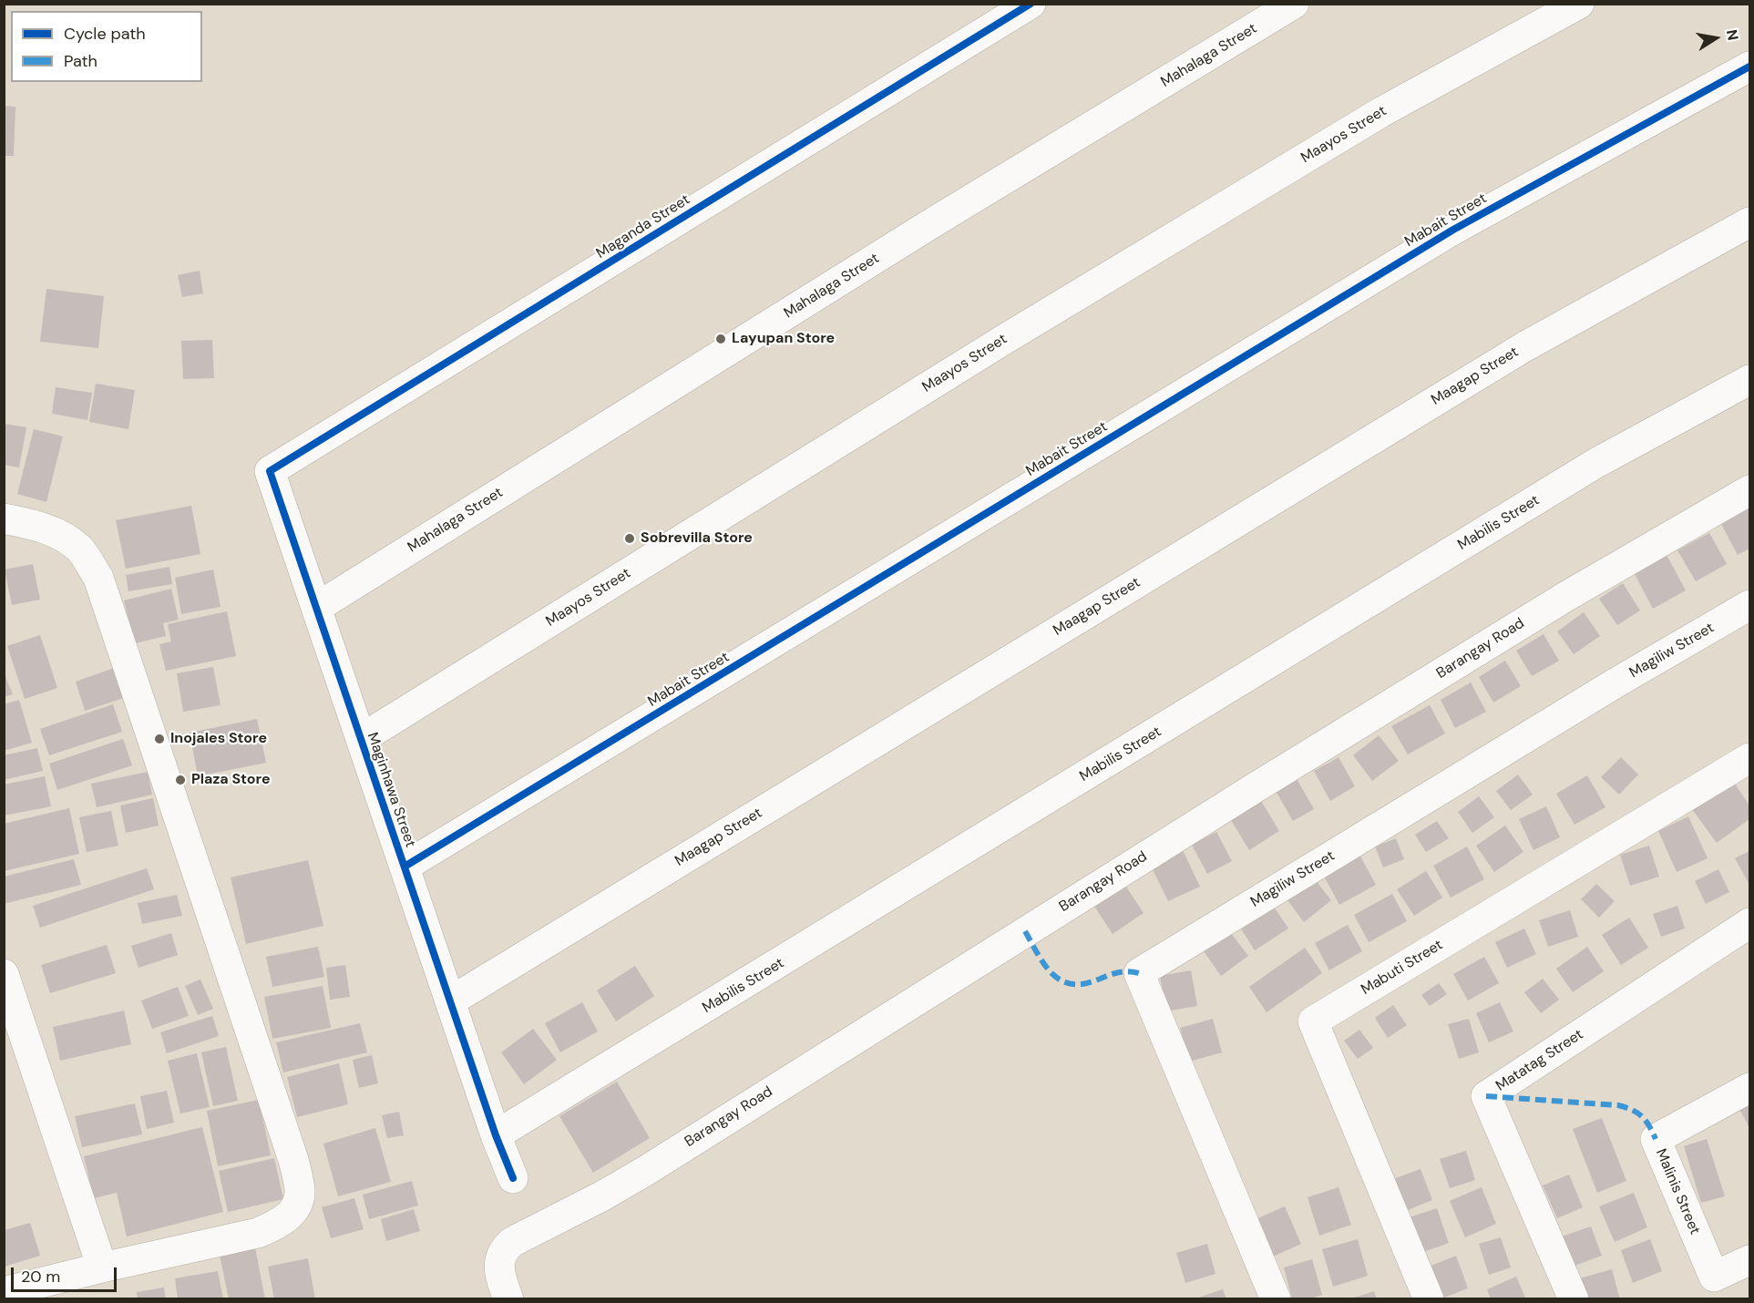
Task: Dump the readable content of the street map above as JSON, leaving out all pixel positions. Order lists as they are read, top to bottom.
{
  "streets": {
    "street": [
      "Mahalaga Street",
      "Maayos Street",
      "Mabait Street",
      "Maganda Street",
      "Maagap Street",
      "Mabilis Street",
      "Barangay Road",
      "Magiliw Street",
      "Maginhawa Street",
      "Mabuti Street",
      "Matatag Street",
      "Malinis Street"
    ]
  },
  "crossings": [
    ["Mahalaga Street", "Maginhawa Street"],
    ["Maayos Street", "Maginhawa Street"],
    ["Mabait Street", "Maginhawa Street"],
    ["Maganda Street", "Maginhawa Street"],
    ["Maagap Street", "Maginhawa Street"],
    ["Mabilis Street", "Maginhawa Street"]
  ],
  "places": [
    "Layupan Store",
    "Sobrevilla Store",
    "Inojales Store",
    "Plaza Store"
  ],
  "legend": ["Cycle path", "Path"],
  "scale_bar": "20 m",
  "north": "right"
}
